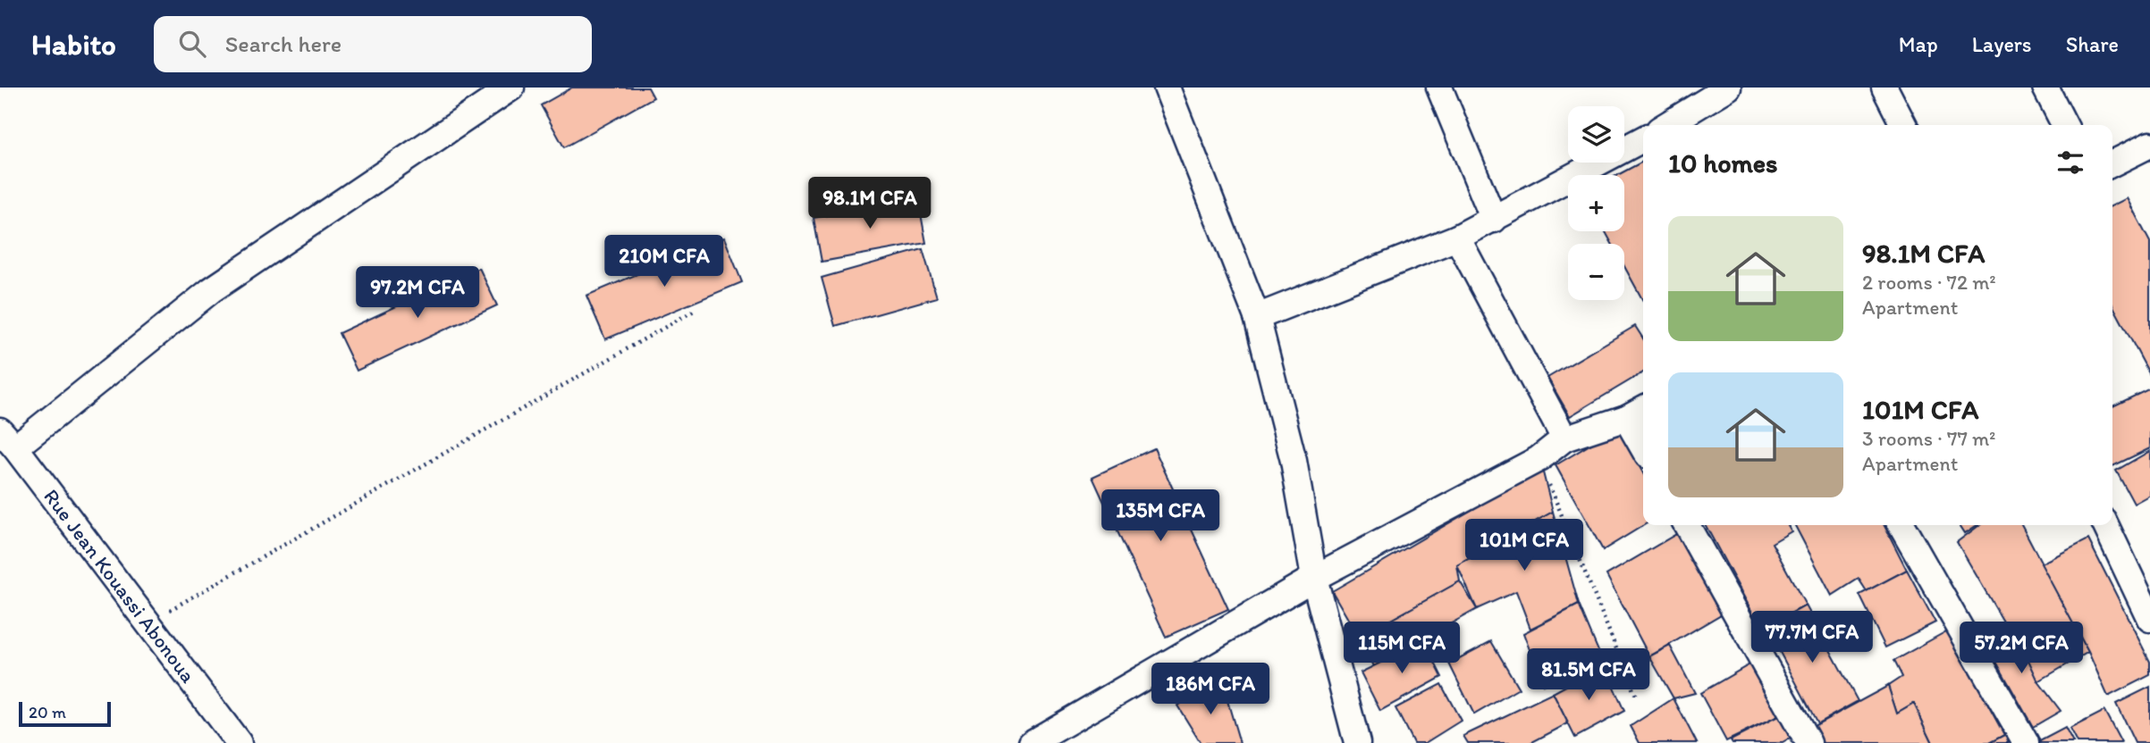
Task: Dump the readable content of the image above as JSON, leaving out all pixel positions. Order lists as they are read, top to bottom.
{
  "streets": {
    "street": ["Rue Jean Kouassi Abonoua"]
  },
  "scale_bar": "20 m",
  "page": {
    "header": "Habito",
    "search": "Search here",
    "nav": ["Map", "Layers", "Share"],
    "map_buttons": ["+", "−"],
    "heading": "10 homes",
    "price": [
      "98.1M CFA",
      "210M CFA",
      "97.2M CFA",
      "135M CFA",
      "101M CFA",
      "77.7M CFA",
      "115M CFA",
      "57.2M CFA",
      "81.5M CFA",
      "186M CFA"
    ],
    "list": [
      {
        "name": "98.1M CFA",
        "note": "2 rooms · 72 m² · Apartment"
      },
      {
        "name": "101M CFA",
        "note": "3 rooms · 77 m² · Apartment"
      }
    ],
    "scale": "20 m"
  }
}
